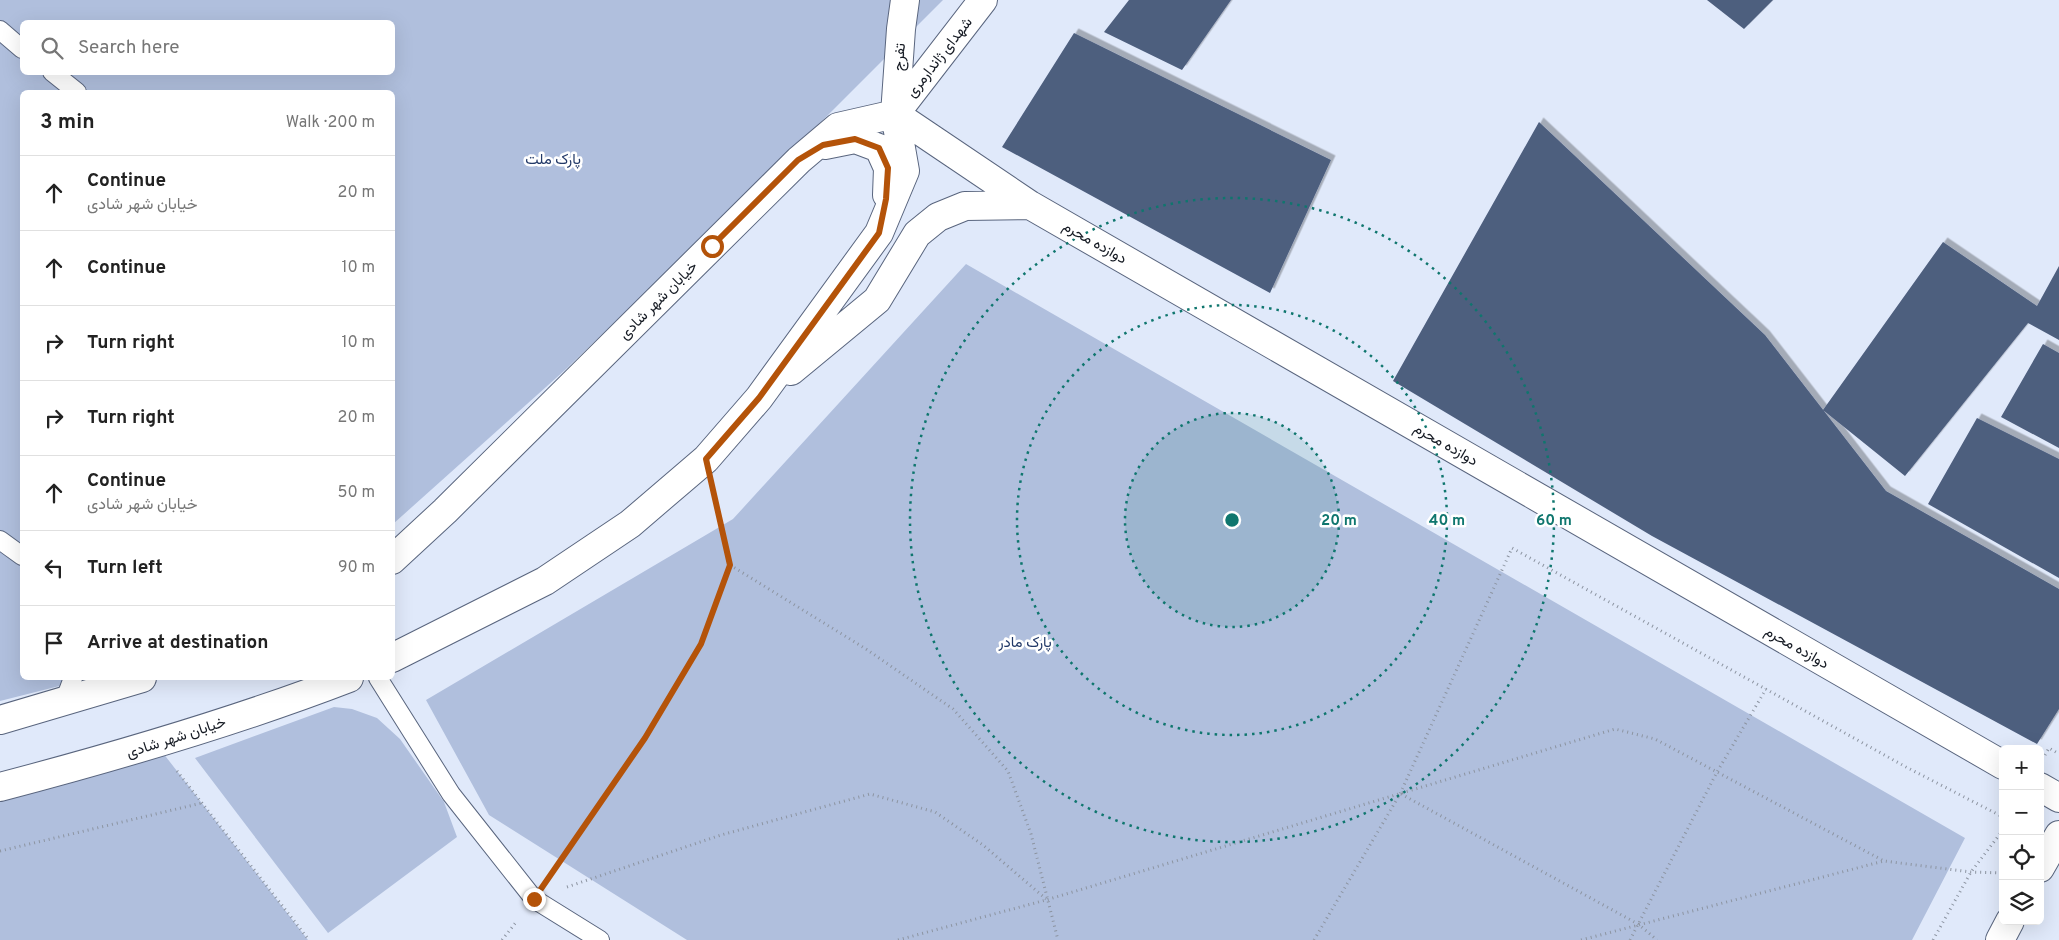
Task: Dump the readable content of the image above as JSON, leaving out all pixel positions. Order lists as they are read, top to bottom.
{
  "streets": {
    "main road": [
      "تفرج",
      "شهدای ژاندارمری",
      "دوازده محرم",
      "خیابان شهر شادی"
    ]
  },
  "crossings": [
    ["تفرج", "شهدای ژاندارمری"],
    ["تفرج", "دوازده محرم"],
    ["تفرج", "خیابان شهر شادی"],
    ["شهدای ژاندارمری", "دوازده محرم"],
    ["شهدای ژاندارمری", "خیابان شهر شادی"],
    ["دوازده محرم", "خیابان شهر شادی"]
  ],
  "parks": ["پارک ملت", "پارک مادر"],
  "page": {
    "search": "Search here",
    "heading": ["3 min", "Walk · 200 m"],
    "list": [
      ["Continue", "خیابان شهر شادی", "20 m"],
      ["Continue", "10 m"],
      ["Turn right", "10 m"],
      ["Turn right", "20 m"],
      ["Continue", "خیابان شهر شادی", "50 m"],
      ["Turn left", "90 m"],
      "Arrive at destination"
    ],
    "map_buttons": ["+", "−"]
  },
  "rings": ["20 m", "40 m", "60 m"]
}
